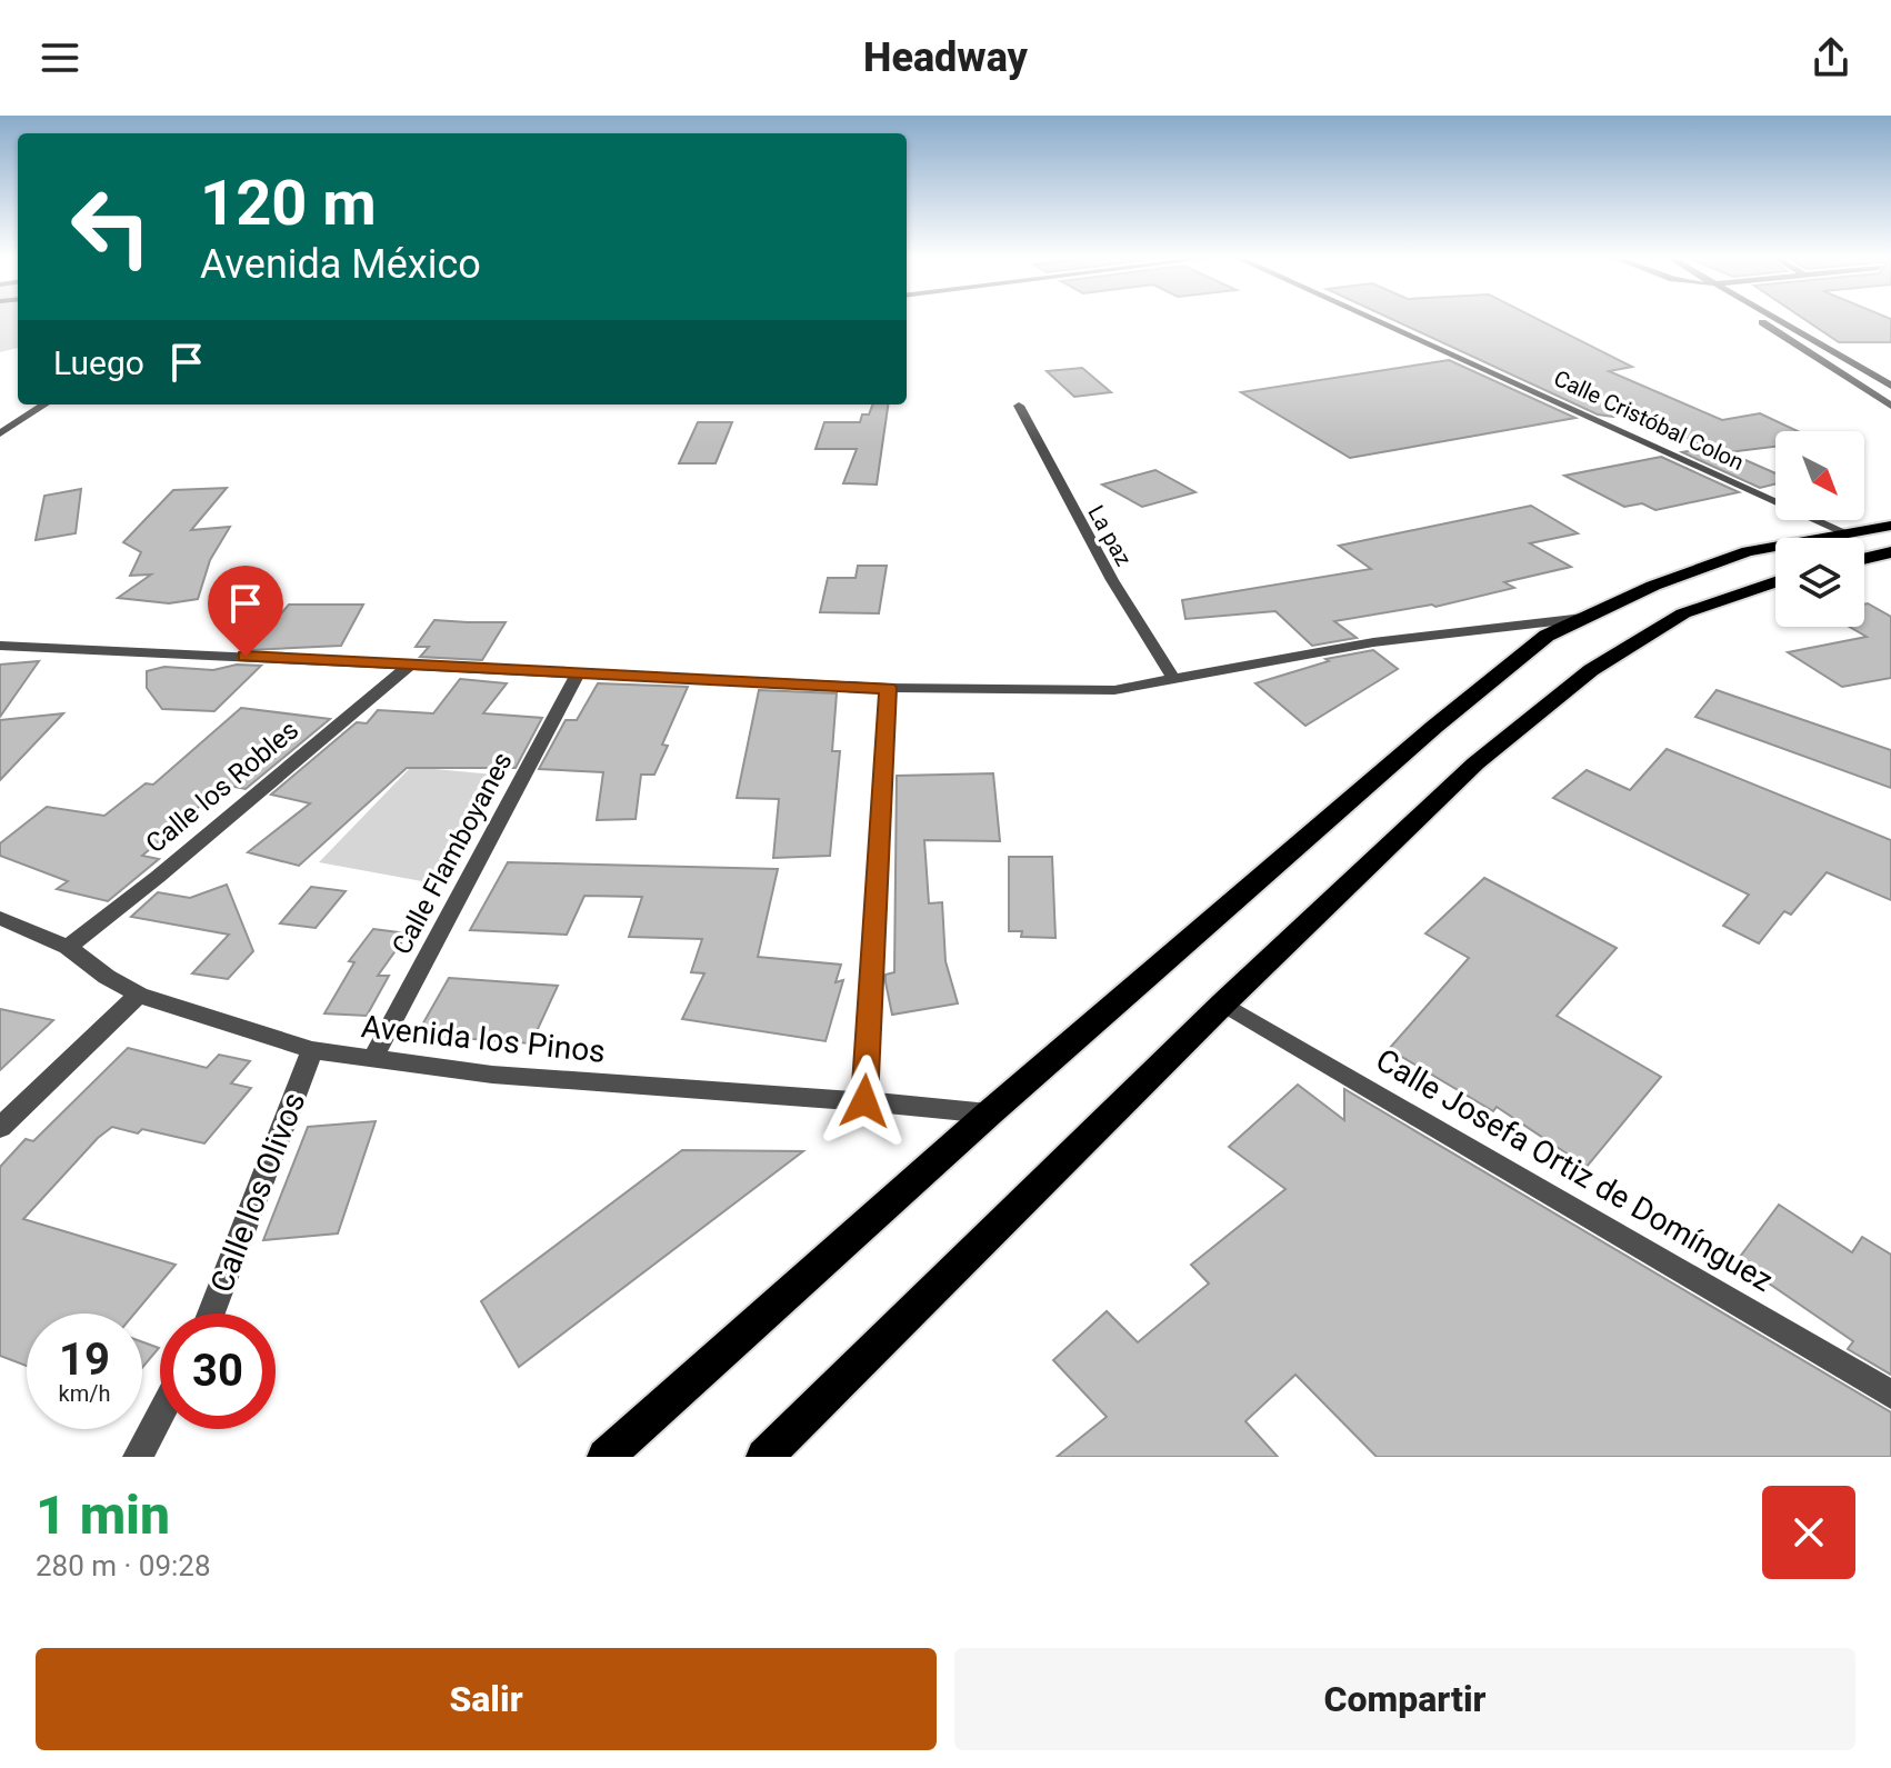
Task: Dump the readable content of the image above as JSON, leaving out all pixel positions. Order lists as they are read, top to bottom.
{
  "streets": {
    "street": [
      "Calle Cristóbal Colon",
      "La paz",
      "Calle los Robles",
      "Calle Flamboyanes",
      "Avenida los Pinos",
      "Calle Josefa Ortiz de Domínguez",
      "Calle los Olivos"
    ]
  },
  "crossings": [
    ["Calle los Robles", "Avenida los Pinos"],
    ["Calle Flamboyanes", "Avenida los Pinos"],
    ["Avenida los Pinos", "Calle los Olivos"]
  ],
  "north": "bottom right",
  "page": {
    "header": "Headway",
    "turn": ["120 m", "Avenida México"],
    "then": "Luego",
    "speed": "19 km/h",
    "limit": "30",
    "heading": ["1 min", "280 m · 09:28"],
    "buttons": ["Salir", "Compartir"]
  }
}
